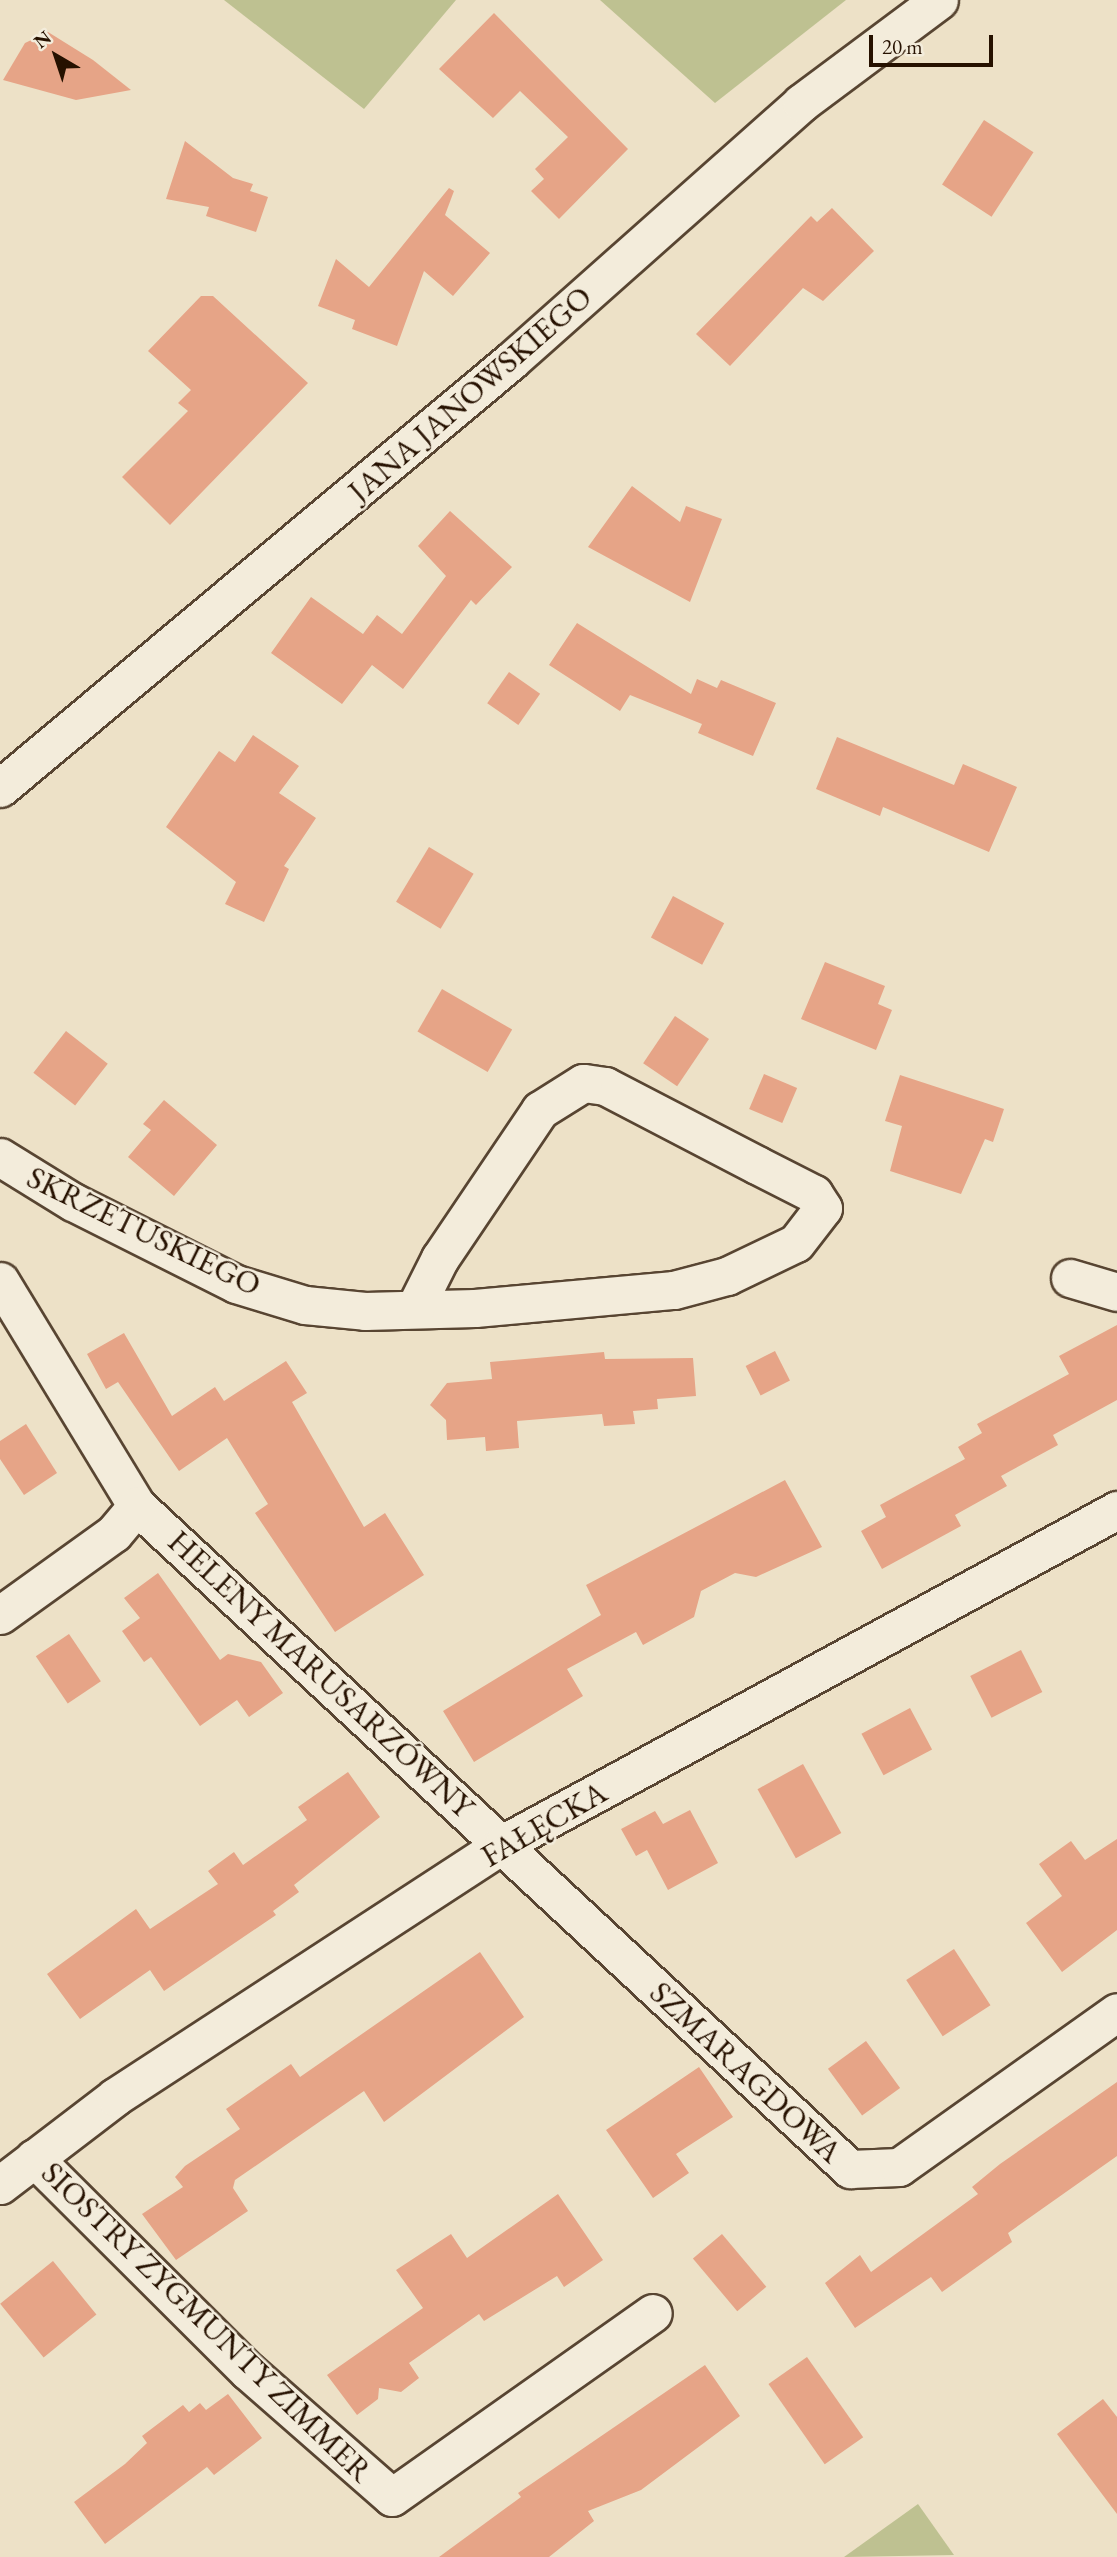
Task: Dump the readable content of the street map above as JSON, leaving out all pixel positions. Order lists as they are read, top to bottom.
{
  "streets": {
    "street": [
      "JANA JANOWSKIEGO",
      "SKRZETUSKIEGO",
      "HELENY MARUSARZÓWNY",
      "FAŁĘCKA",
      "SZMARAGDOWA",
      "SIOSTRY ZYGMUNTY ZIMMER"
    ]
  },
  "crossings": [
    ["HELENY MARUSARZÓWNY", "FAŁĘCKA"],
    ["HELENY MARUSARZÓWNY", "SZMARAGDOWA"],
    ["FAŁĘCKA", "SZMARAGDOWA"],
    ["FAŁĘCKA", "SIOSTRY ZYGMUNTY ZIMMER"]
  ],
  "scale_bar": "20 m",
  "north": "top left"
}
